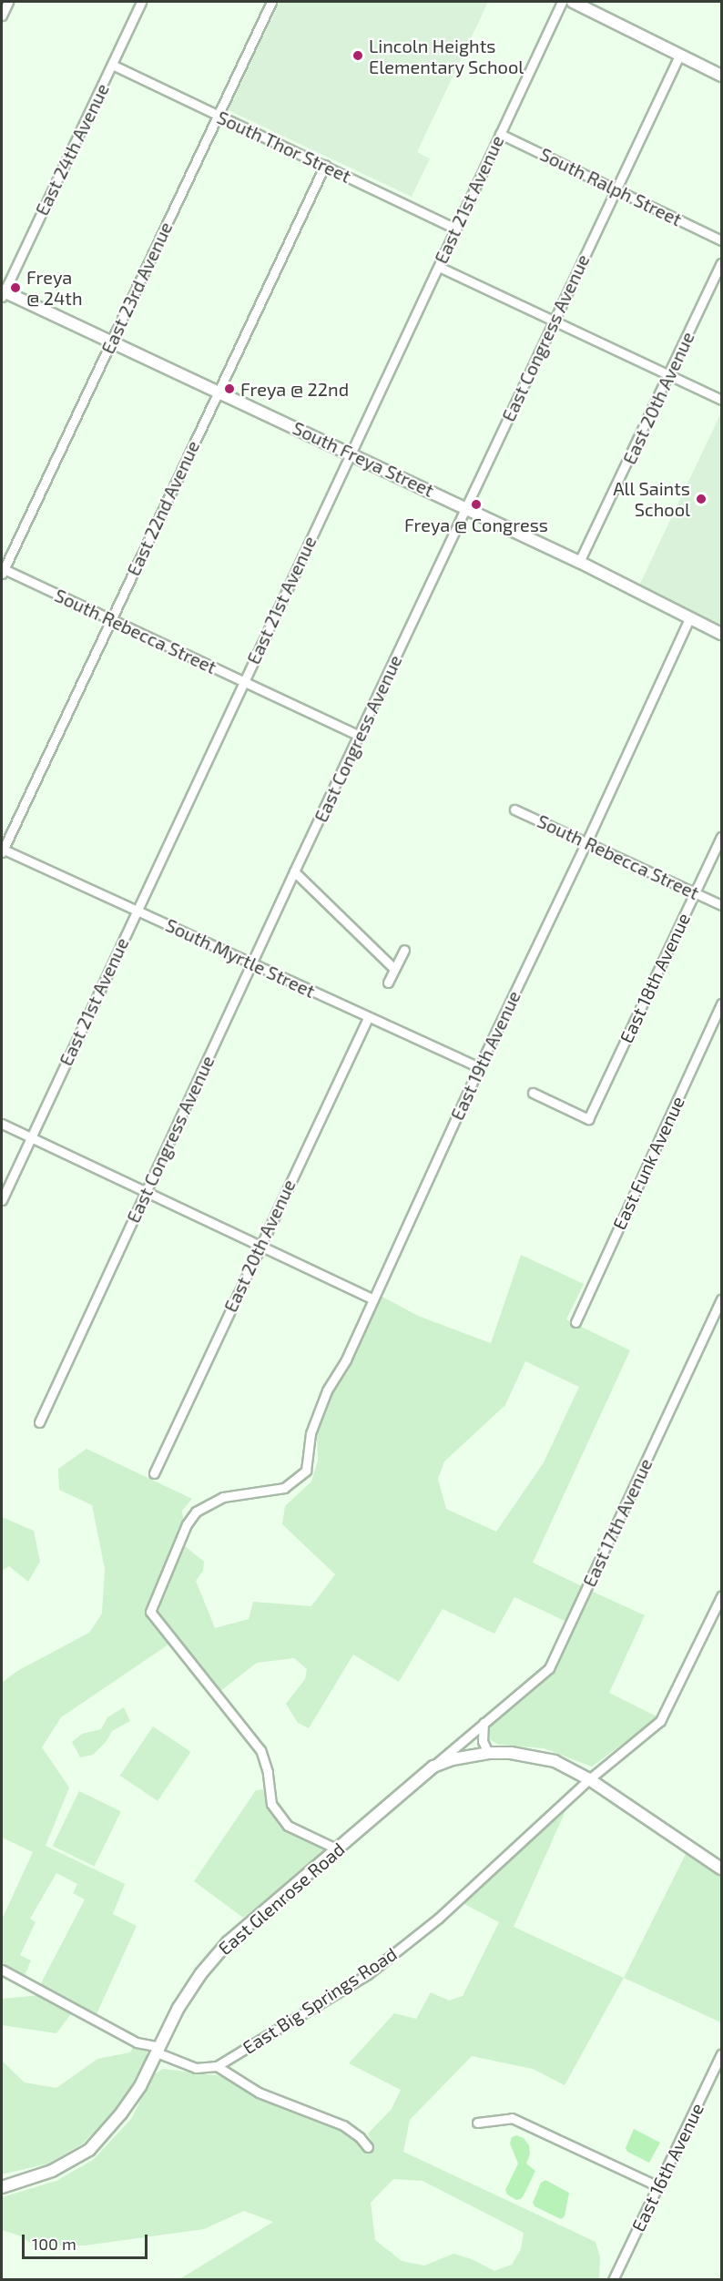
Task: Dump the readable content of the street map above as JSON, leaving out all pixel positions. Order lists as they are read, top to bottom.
{
  "streets": {
    "main road": ["South Freya Street", "East Glenrose Road"],
    "street": [
      "South Thor Street",
      "East 24th Avenue",
      "South Ralph Street",
      "East 21st Avenue",
      "East 23rd Avenue",
      "East Congress Avenue",
      "East 20th Avenue",
      "East 22nd Avenue",
      "South Rebecca Street",
      "South Myrtle Street",
      "East 18th Avenue",
      "East 19th Avenue",
      "East Funk Avenue",
      "East 17th Avenue",
      "East Big Springs Road",
      "East 16th Avenue"
    ]
  },
  "crossings": [
    ["South Thor Street", "East 24th Avenue"],
    ["South Thor Street", "East 21st Avenue"],
    ["South Thor Street", "East 23rd Avenue"],
    ["South Thor Street", "East 22nd Avenue"],
    ["East 24th Avenue", "South Freya Street"],
    ["South Ralph Street", "East 21st Avenue"],
    ["South Ralph Street", "East Congress Avenue"],
    ["East 21st Avenue", "South Freya Street"],
    ["East 21st Avenue", "South Rebecca Street"],
    ["East 21st Avenue", "South Myrtle Street"],
    ["East 23rd Avenue", "South Freya Street"],
    ["East 23rd Avenue", "South Rebecca Street"],
    ["East Congress Avenue", "South Freya Street"],
    ["East Congress Avenue", "South Rebecca Street"],
    ["East Congress Avenue", "South Myrtle Street"],
    ["East 20th Avenue", "South Freya Street"],
    ["East 20th Avenue", "South Myrtle Street"],
    ["South Freya Street", "East 22nd Avenue"],
    ["South Freya Street", "East 19th Avenue"],
    ["East 22nd Avenue", "South Rebecca Street"],
    ["East 22nd Avenue", "South Myrtle Street"],
    ["South Rebecca Street", "East 18th Avenue"],
    ["South Rebecca Street", "East 19th Avenue"],
    ["South Myrtle Street", "East 19th Avenue"],
    ["East 19th Avenue", "East Glenrose Road"],
    ["East 17th Avenue", "East Glenrose Road"]
  ],
  "places": [
    "Lincoln Heights Elementary School",
    "Freya @ 24th",
    "Freya @ 22nd",
    "All Saints School",
    "Freya @ Congress"
  ],
  "scale_bar": "100 m"
}
